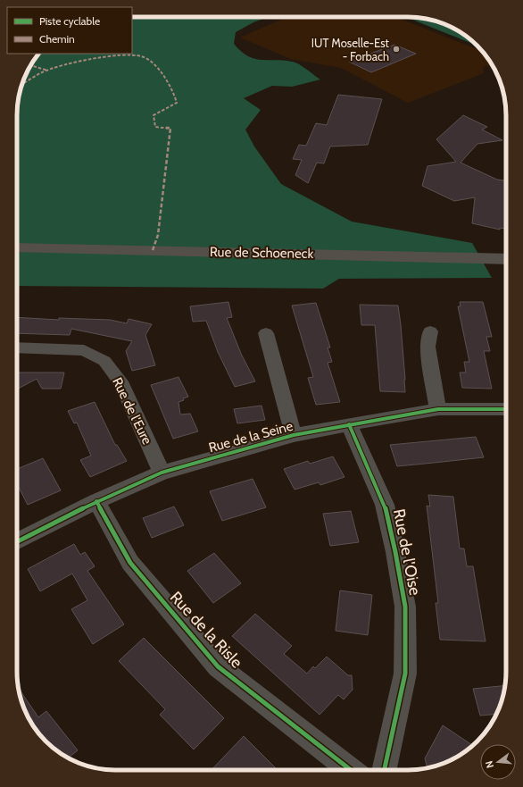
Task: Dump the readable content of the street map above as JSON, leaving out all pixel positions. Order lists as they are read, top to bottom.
{
  "streets": {
    "main road": ["Rue de Schoeneck"],
    "street": [
      "Rue de l'Eure",
      "Rue de la Seine",
      "Rue de l'Oise",
      "Rue de la Risle"
    ]
  },
  "crossings": [
    ["Rue de l'Eure", "Rue de la Seine"],
    ["Rue de la Seine", "Rue de l'Oise"],
    ["Rue de la Seine", "Rue de la Risle"]
  ],
  "places": ["IUT Moselle-Est - Forbach"],
  "legend": ["Piste cyclable", "Chemin"],
  "north": "left"
}
